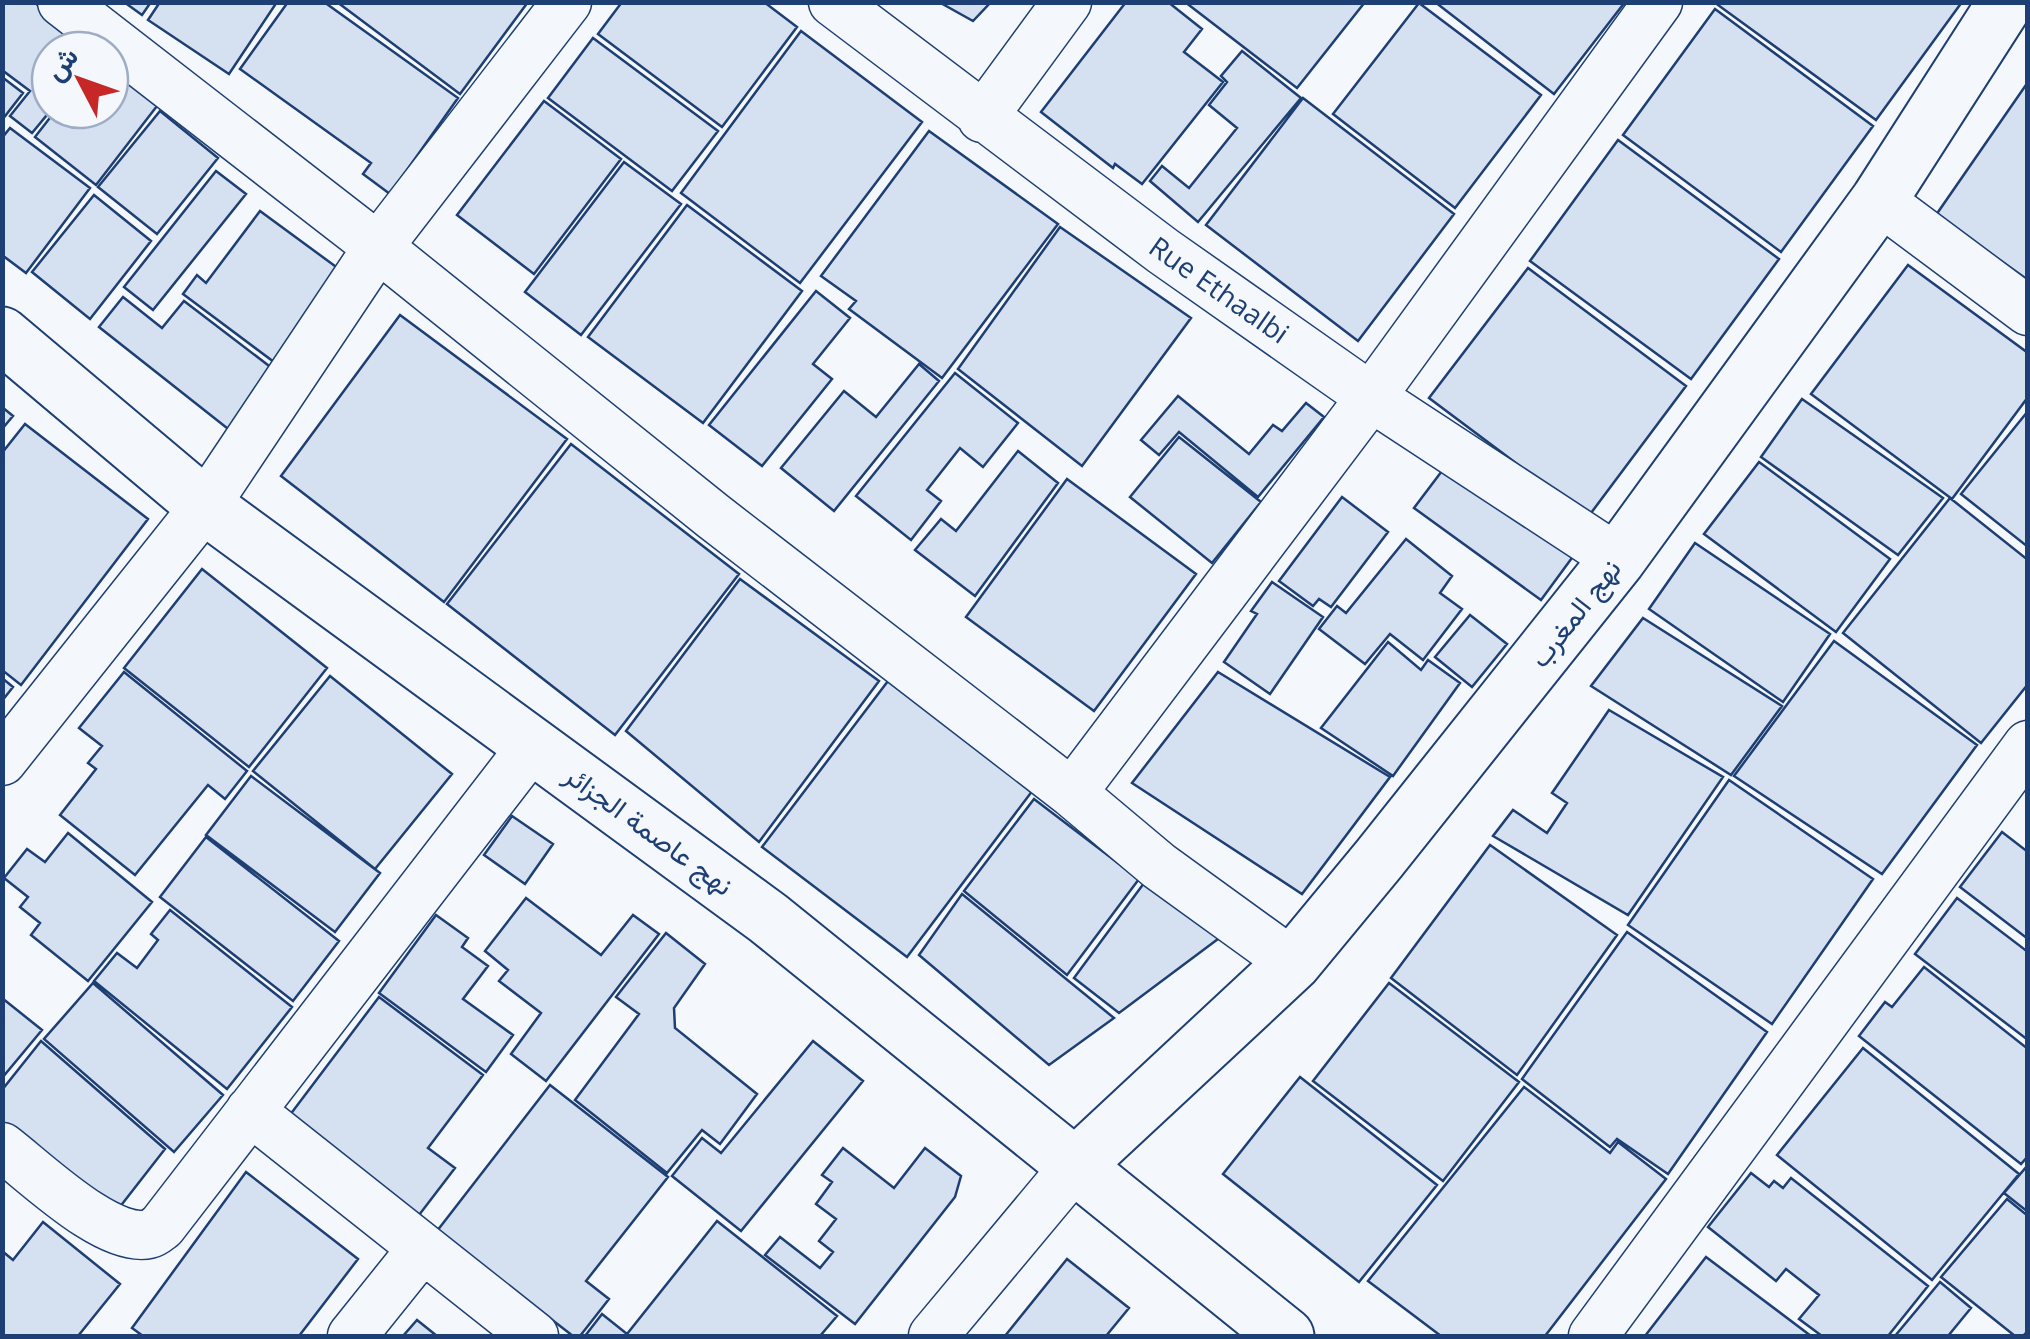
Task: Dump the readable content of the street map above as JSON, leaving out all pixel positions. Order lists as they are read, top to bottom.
{
  "streets": {
    "street": ["Rue Ethaalbi", "نهج المغرب", "نهج عاصمة الجزائر"]
  },
  "crossings": [
    ["Rue Ethaalbi", "نهج المغرب"],
    ["نهج المغرب", "نهج عاصمة الجزائر"]
  ],
  "north": "top left"
}
